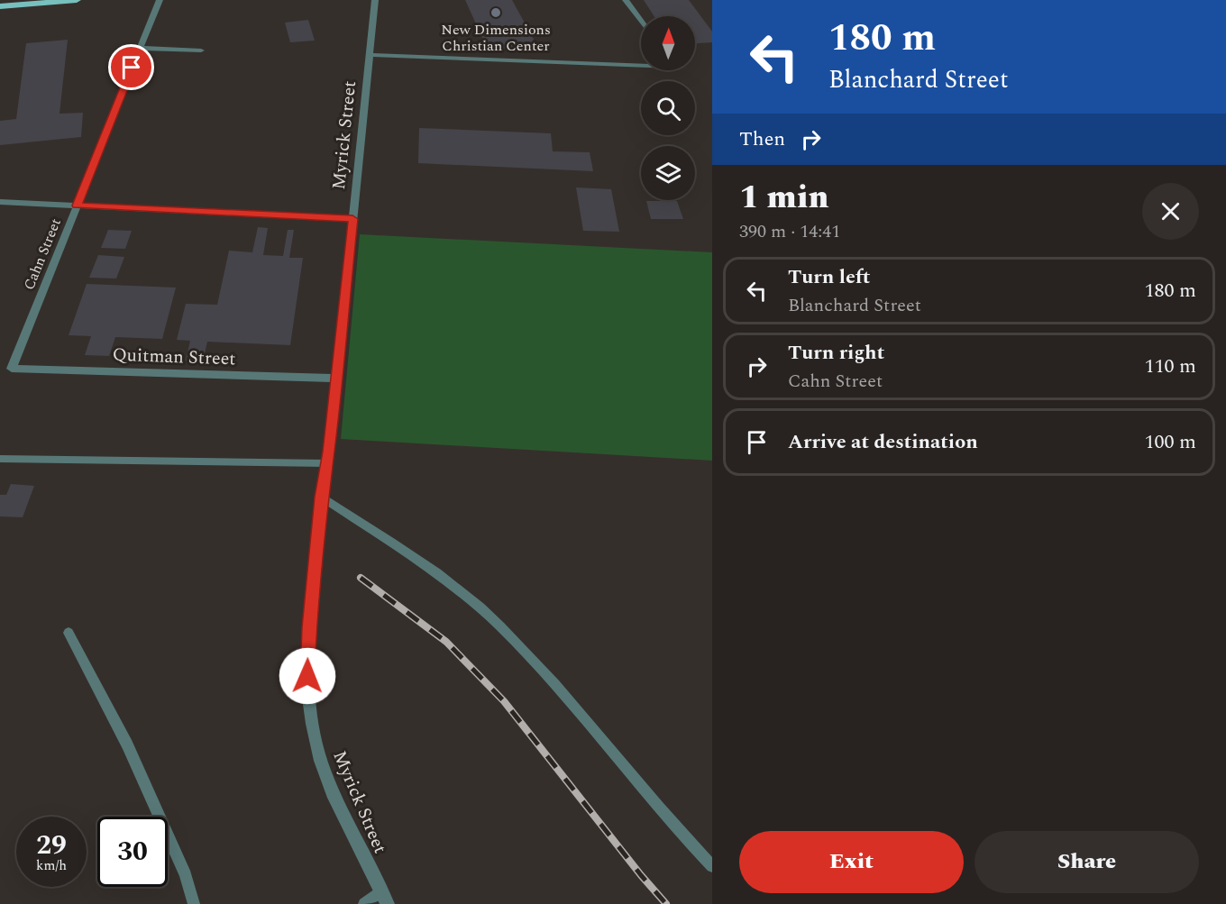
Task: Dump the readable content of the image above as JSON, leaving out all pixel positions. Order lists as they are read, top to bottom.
{
  "streets": {
    "street": ["Myrick Street", "Cahn Street", "Quitman Street"]
  },
  "crossings": [
    ["Myrick Street", "Quitman Street"],
    ["Cahn Street", "Quitman Street"]
  ],
  "places": ["New Dimensions Christian Center"],
  "north": "top",
  "page": {
    "turn": ["180 m", "Blanchard Street"],
    "then": "Then",
    "heading": ["1 min", "390 m · 14:41"],
    "list": [
      {
        "name": "Turn left",
        "note": "Blanchard Street",
        "value": "180 m"
      },
      {
        "name": "Turn right",
        "note": "Cahn Street",
        "value": "110 m"
      },
      {
        "name": "Arrive at destination",
        "value": "100 m"
      }
    ],
    "speed": "29 km/h",
    "limit": "30",
    "buttons": ["Exit", "Share"]
  }
}
